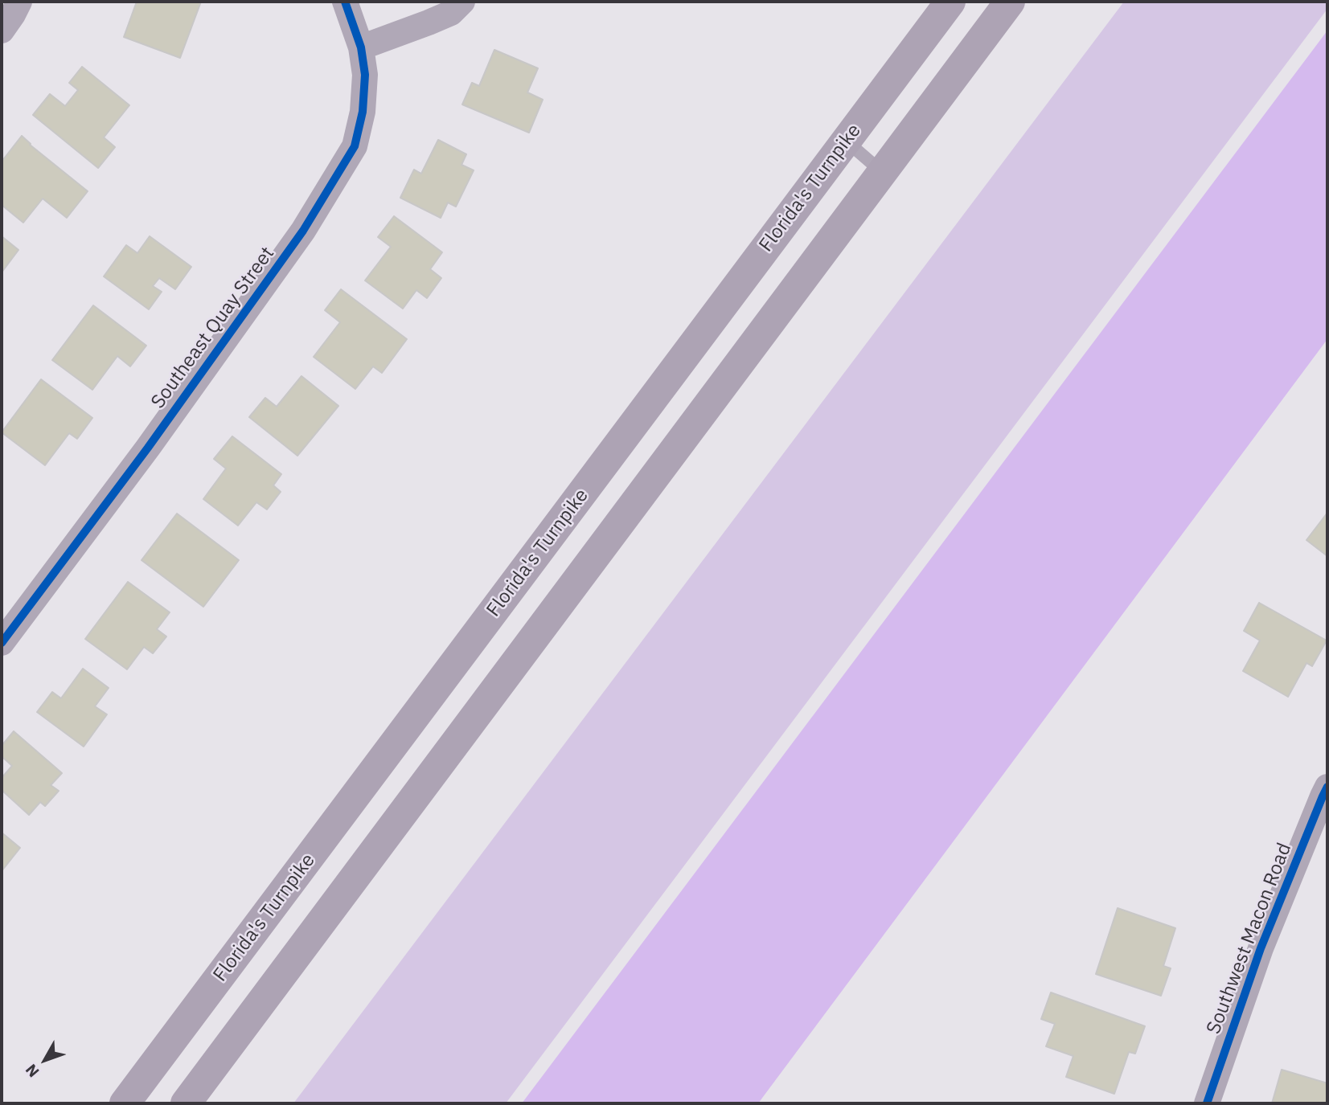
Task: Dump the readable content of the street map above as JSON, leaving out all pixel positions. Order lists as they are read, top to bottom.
{
  "streets": {
    "highway": ["Florida's Turnpike"],
    "street": ["Southeast Quay Street", "Southwest Macon Road"]
  },
  "north": "bottom left"
}
